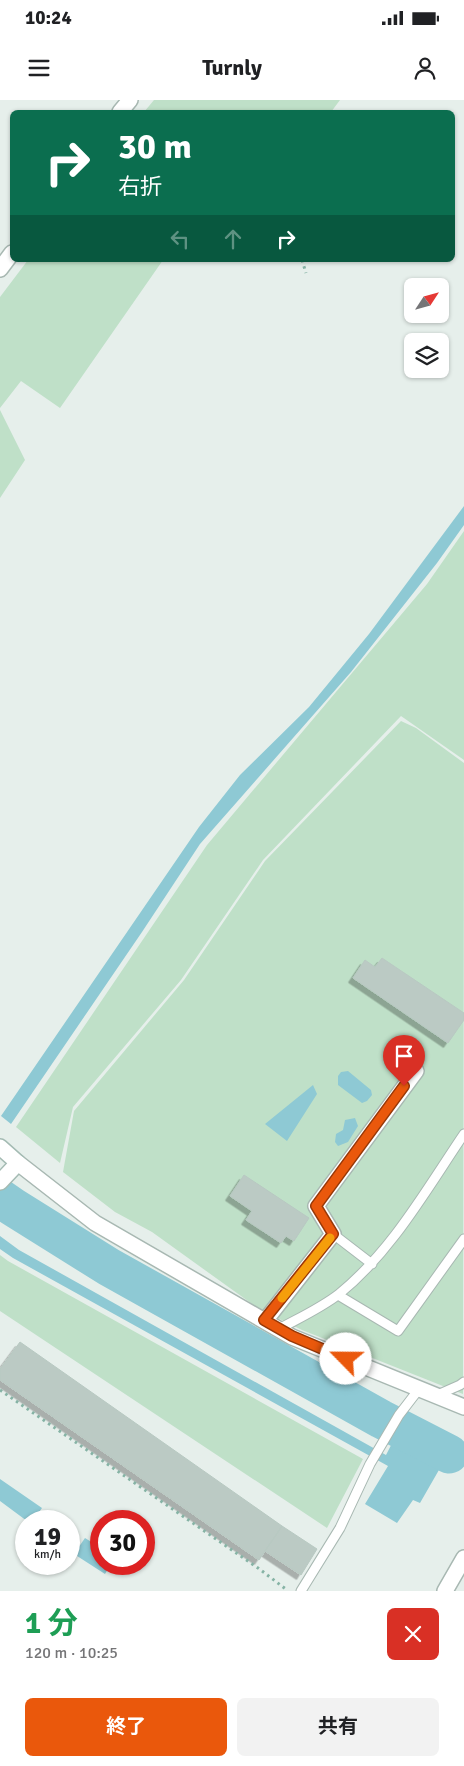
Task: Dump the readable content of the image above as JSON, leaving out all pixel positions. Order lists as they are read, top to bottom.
{
  "north": "top right",
  "page": {
    "status": "10:24",
    "header": "Turnly",
    "turn": ["30 m", "右折"],
    "speed": "19 km/h",
    "limit": "30",
    "heading": ["1 分", "120 m · 10:25"],
    "buttons": ["終了", "共有"]
  }
}
